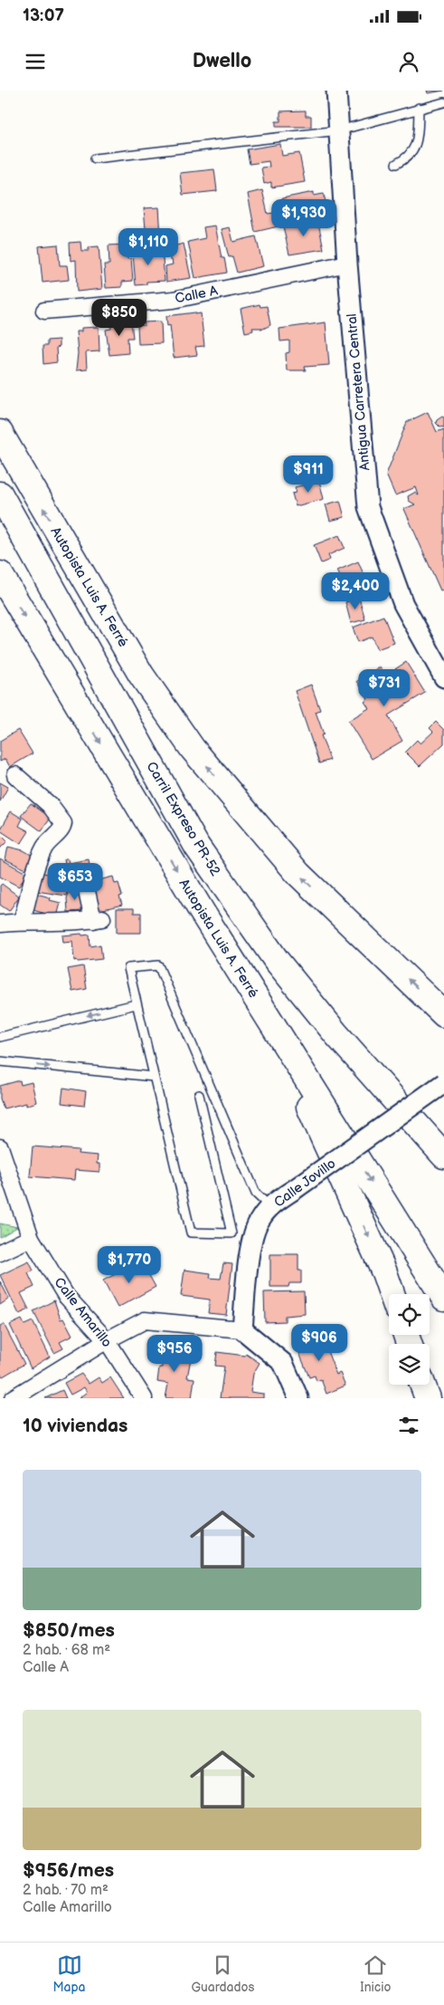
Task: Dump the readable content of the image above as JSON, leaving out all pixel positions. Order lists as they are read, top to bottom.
{
  "streets": {
    "highway": ["Autopista Luis A. Ferré", "Carril Expreso PR-52"],
    "street": [
      "Calle A",
      "Antigua Carretera Central",
      "Calle Jovillo",
      "Calle Amarillo"
    ]
  },
  "crossings": [
    ["Calle A", "Antigua Carretera Central"]
  ],
  "page": {
    "status": "13:07",
    "header": "Dwello",
    "price": [
      "$1,930",
      "$1,110",
      "$850",
      "$911",
      "$2,400",
      "$731",
      "$653",
      "$1,770",
      "$906",
      "$956"
    ],
    "heading": "10 viviendas",
    "list": [
      {
        "name": "$850/mes",
        "note": "2 hab. · 68 m² · Calle A"
      },
      {
        "name": "$956/mes",
        "note": "2 hab. · 70 m² · Calle Amarillo"
      }
    ],
    "tabs": ["Mapa", "Guardados", "Inicio"]
  }
}
